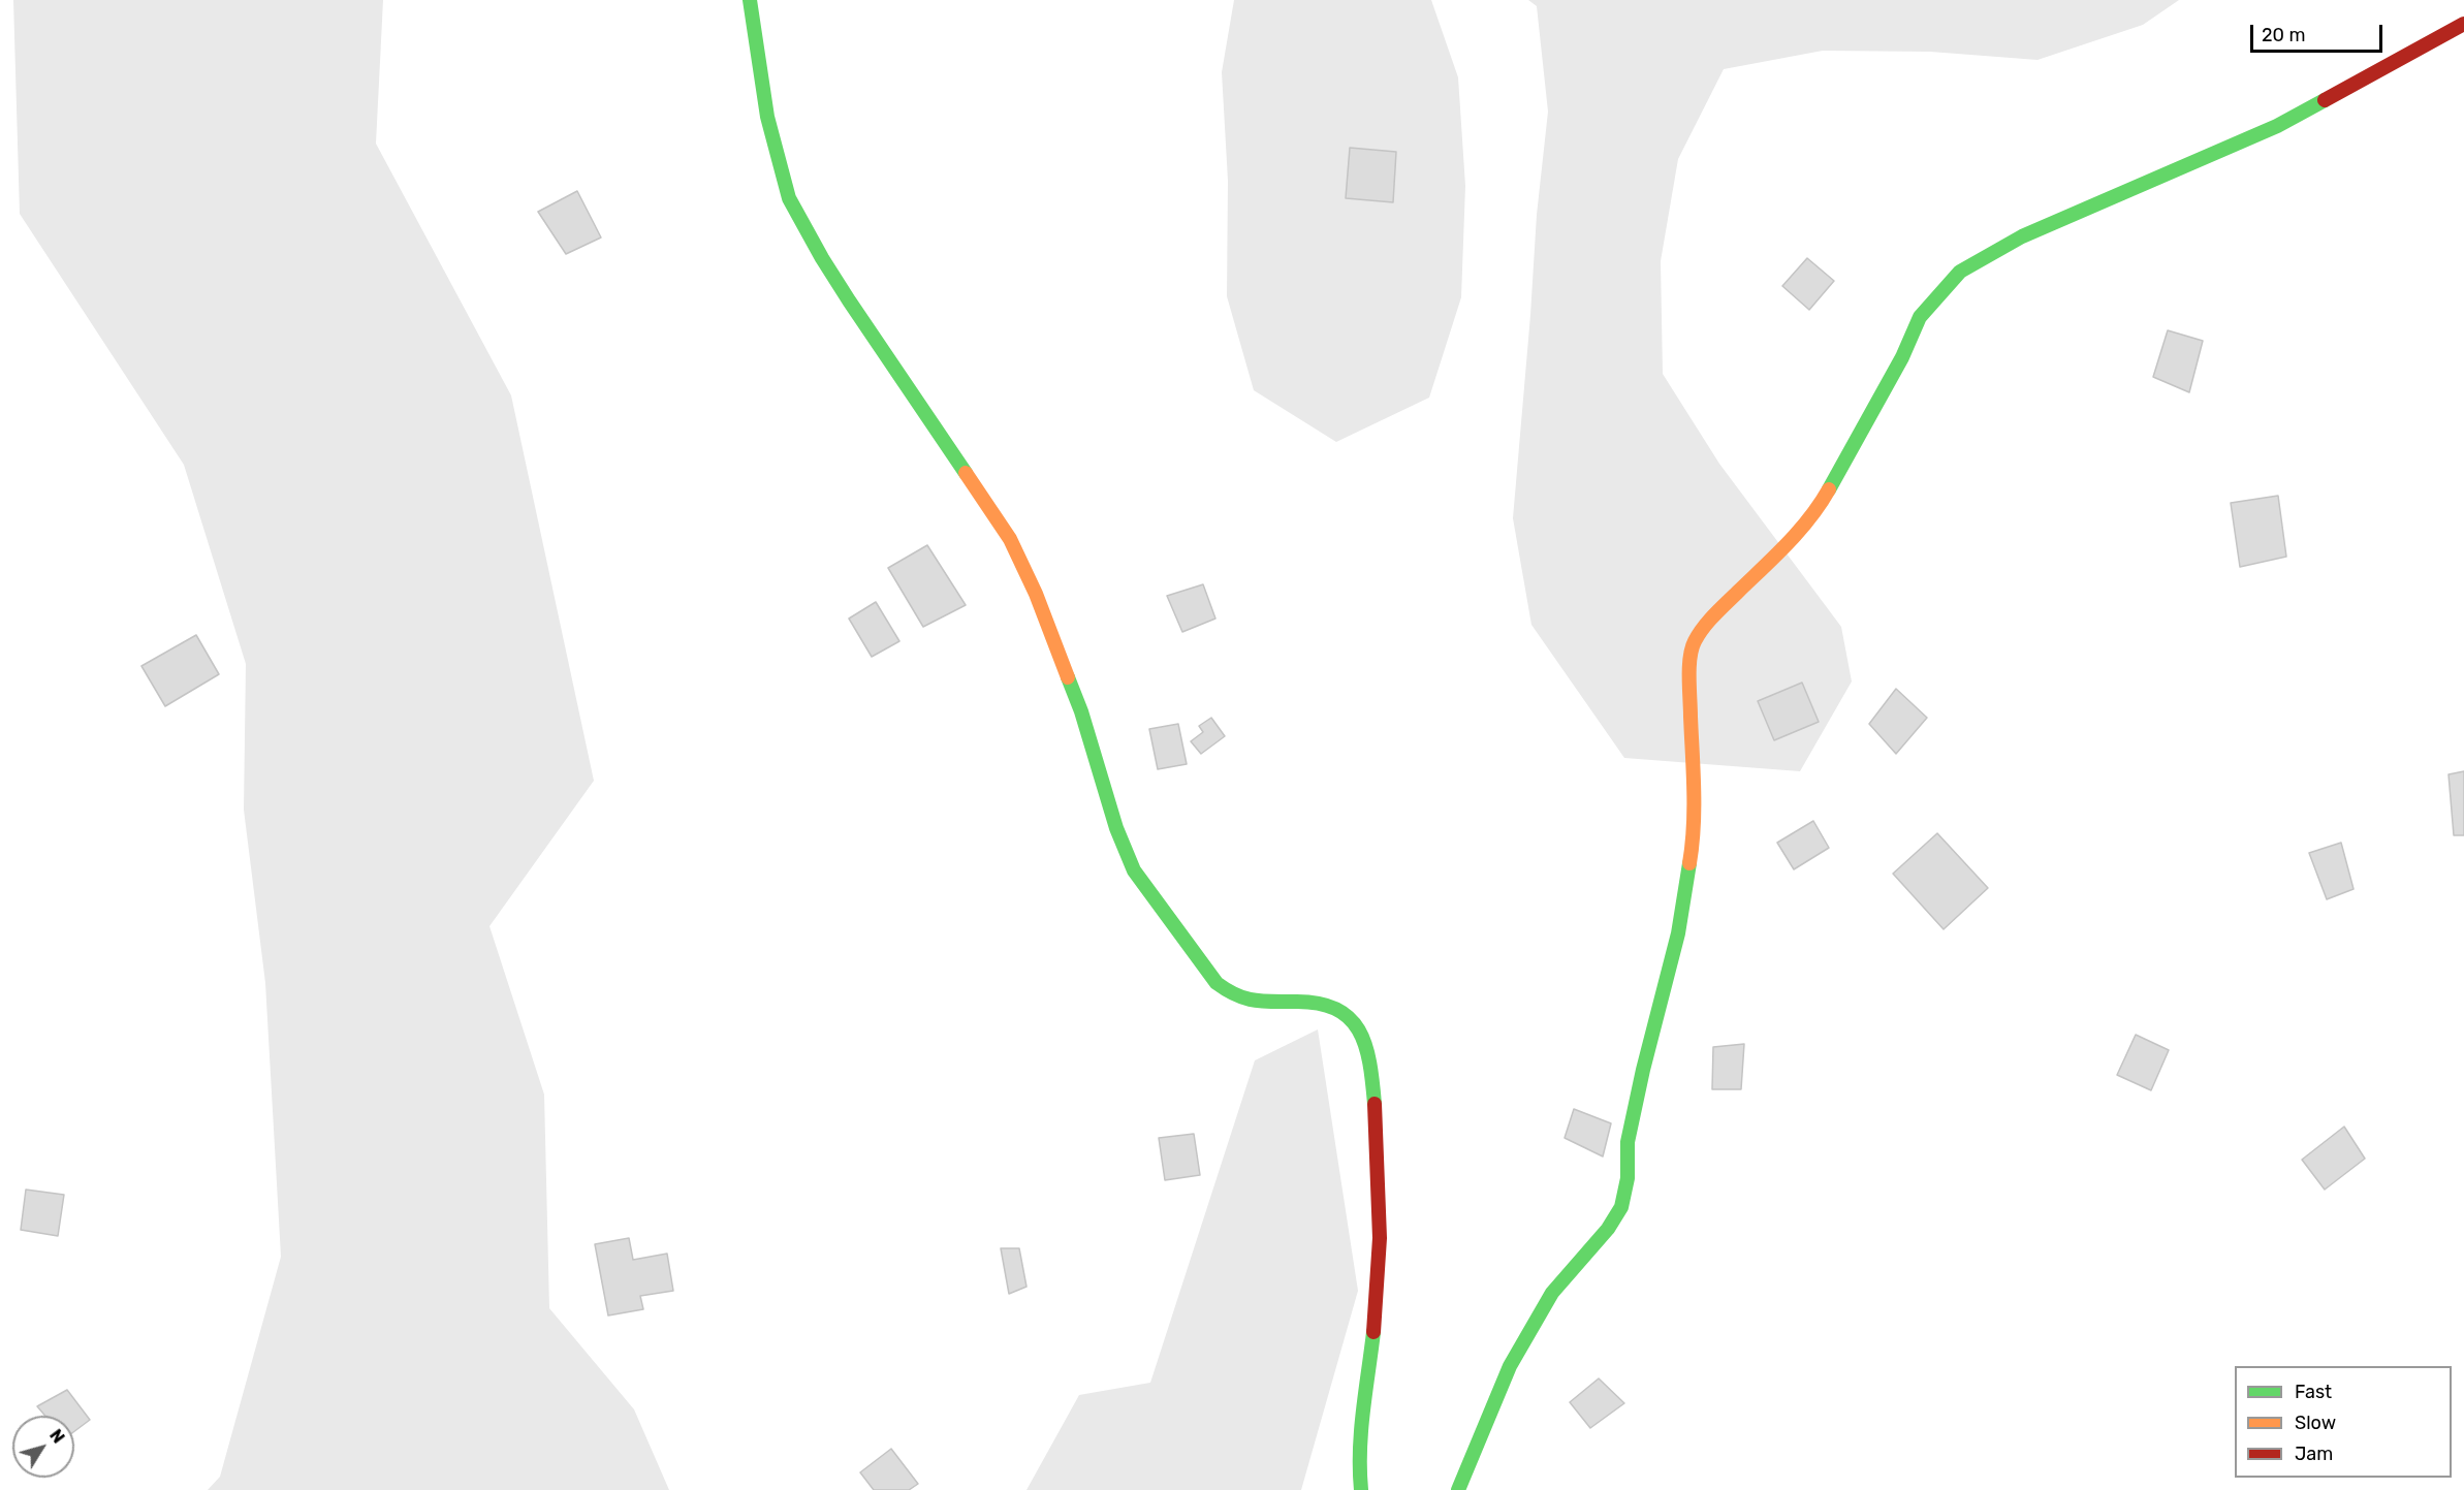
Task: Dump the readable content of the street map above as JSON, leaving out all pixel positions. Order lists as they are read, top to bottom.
{
  "legend": ["Fast", "Slow", "Jam"],
  "scale_bar": "20 m",
  "north": "top right"
}
